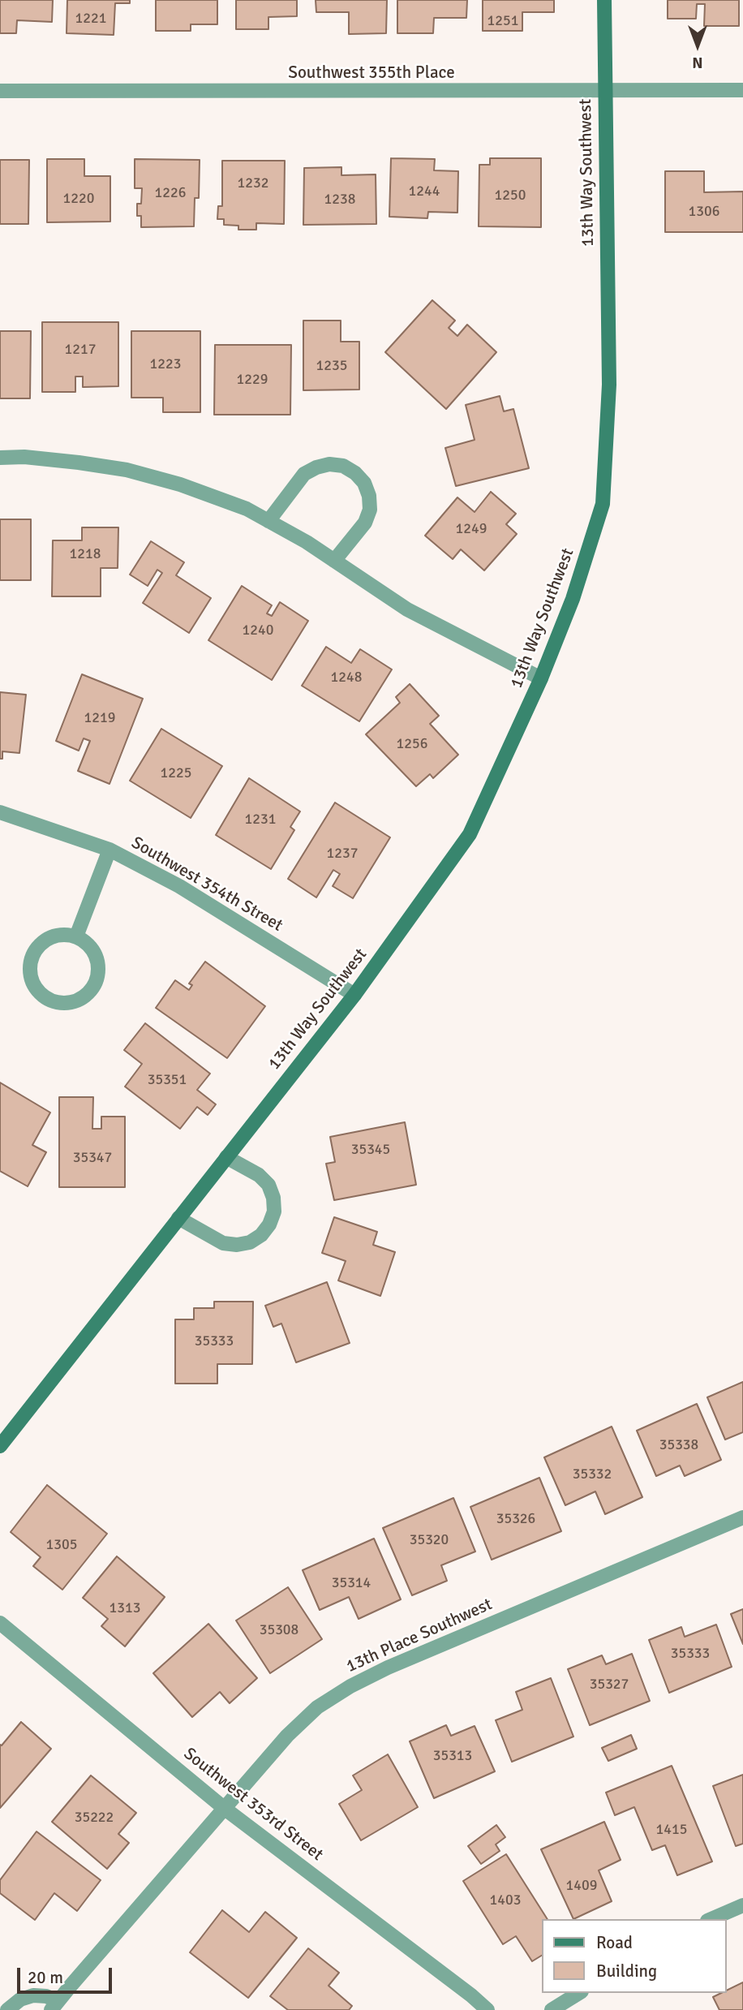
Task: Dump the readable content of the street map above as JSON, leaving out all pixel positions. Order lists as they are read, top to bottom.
{
  "streets": {
    "street": [
      "Southwest 355th Place",
      "13th Way Southwest",
      "Southwest 354th Street",
      "13th Place Southwest",
      "Southwest 353rd Street"
    ]
  },
  "crossings": [
    ["Southwest 355th Place", "13th Way Southwest"],
    ["13th Way Southwest", "Southwest 354th Street"],
    ["13th Place Southwest", "Southwest 353rd Street"]
  ],
  "house_numbers": [
    "1221",
    "1251",
    "1232",
    "1244",
    "1226",
    "1250",
    "1220",
    "1238",
    "1306",
    "1217",
    "1223",
    "1235",
    "1229",
    "1249",
    "1218",
    "1240",
    "1248",
    "1219",
    "1256",
    "1225",
    "1231",
    "1237",
    "35351",
    "35345",
    "35347",
    "35333",
    "35338",
    "35332",
    "35326",
    "35320",
    "1305",
    "35314",
    "1313",
    "35308",
    "35333",
    "35327",
    "35313",
    "35222",
    "1415",
    "1409",
    "1403"
  ],
  "legend": ["Road", "Building"],
  "scale_bar": "20 m",
  "north": "bottom"
}
